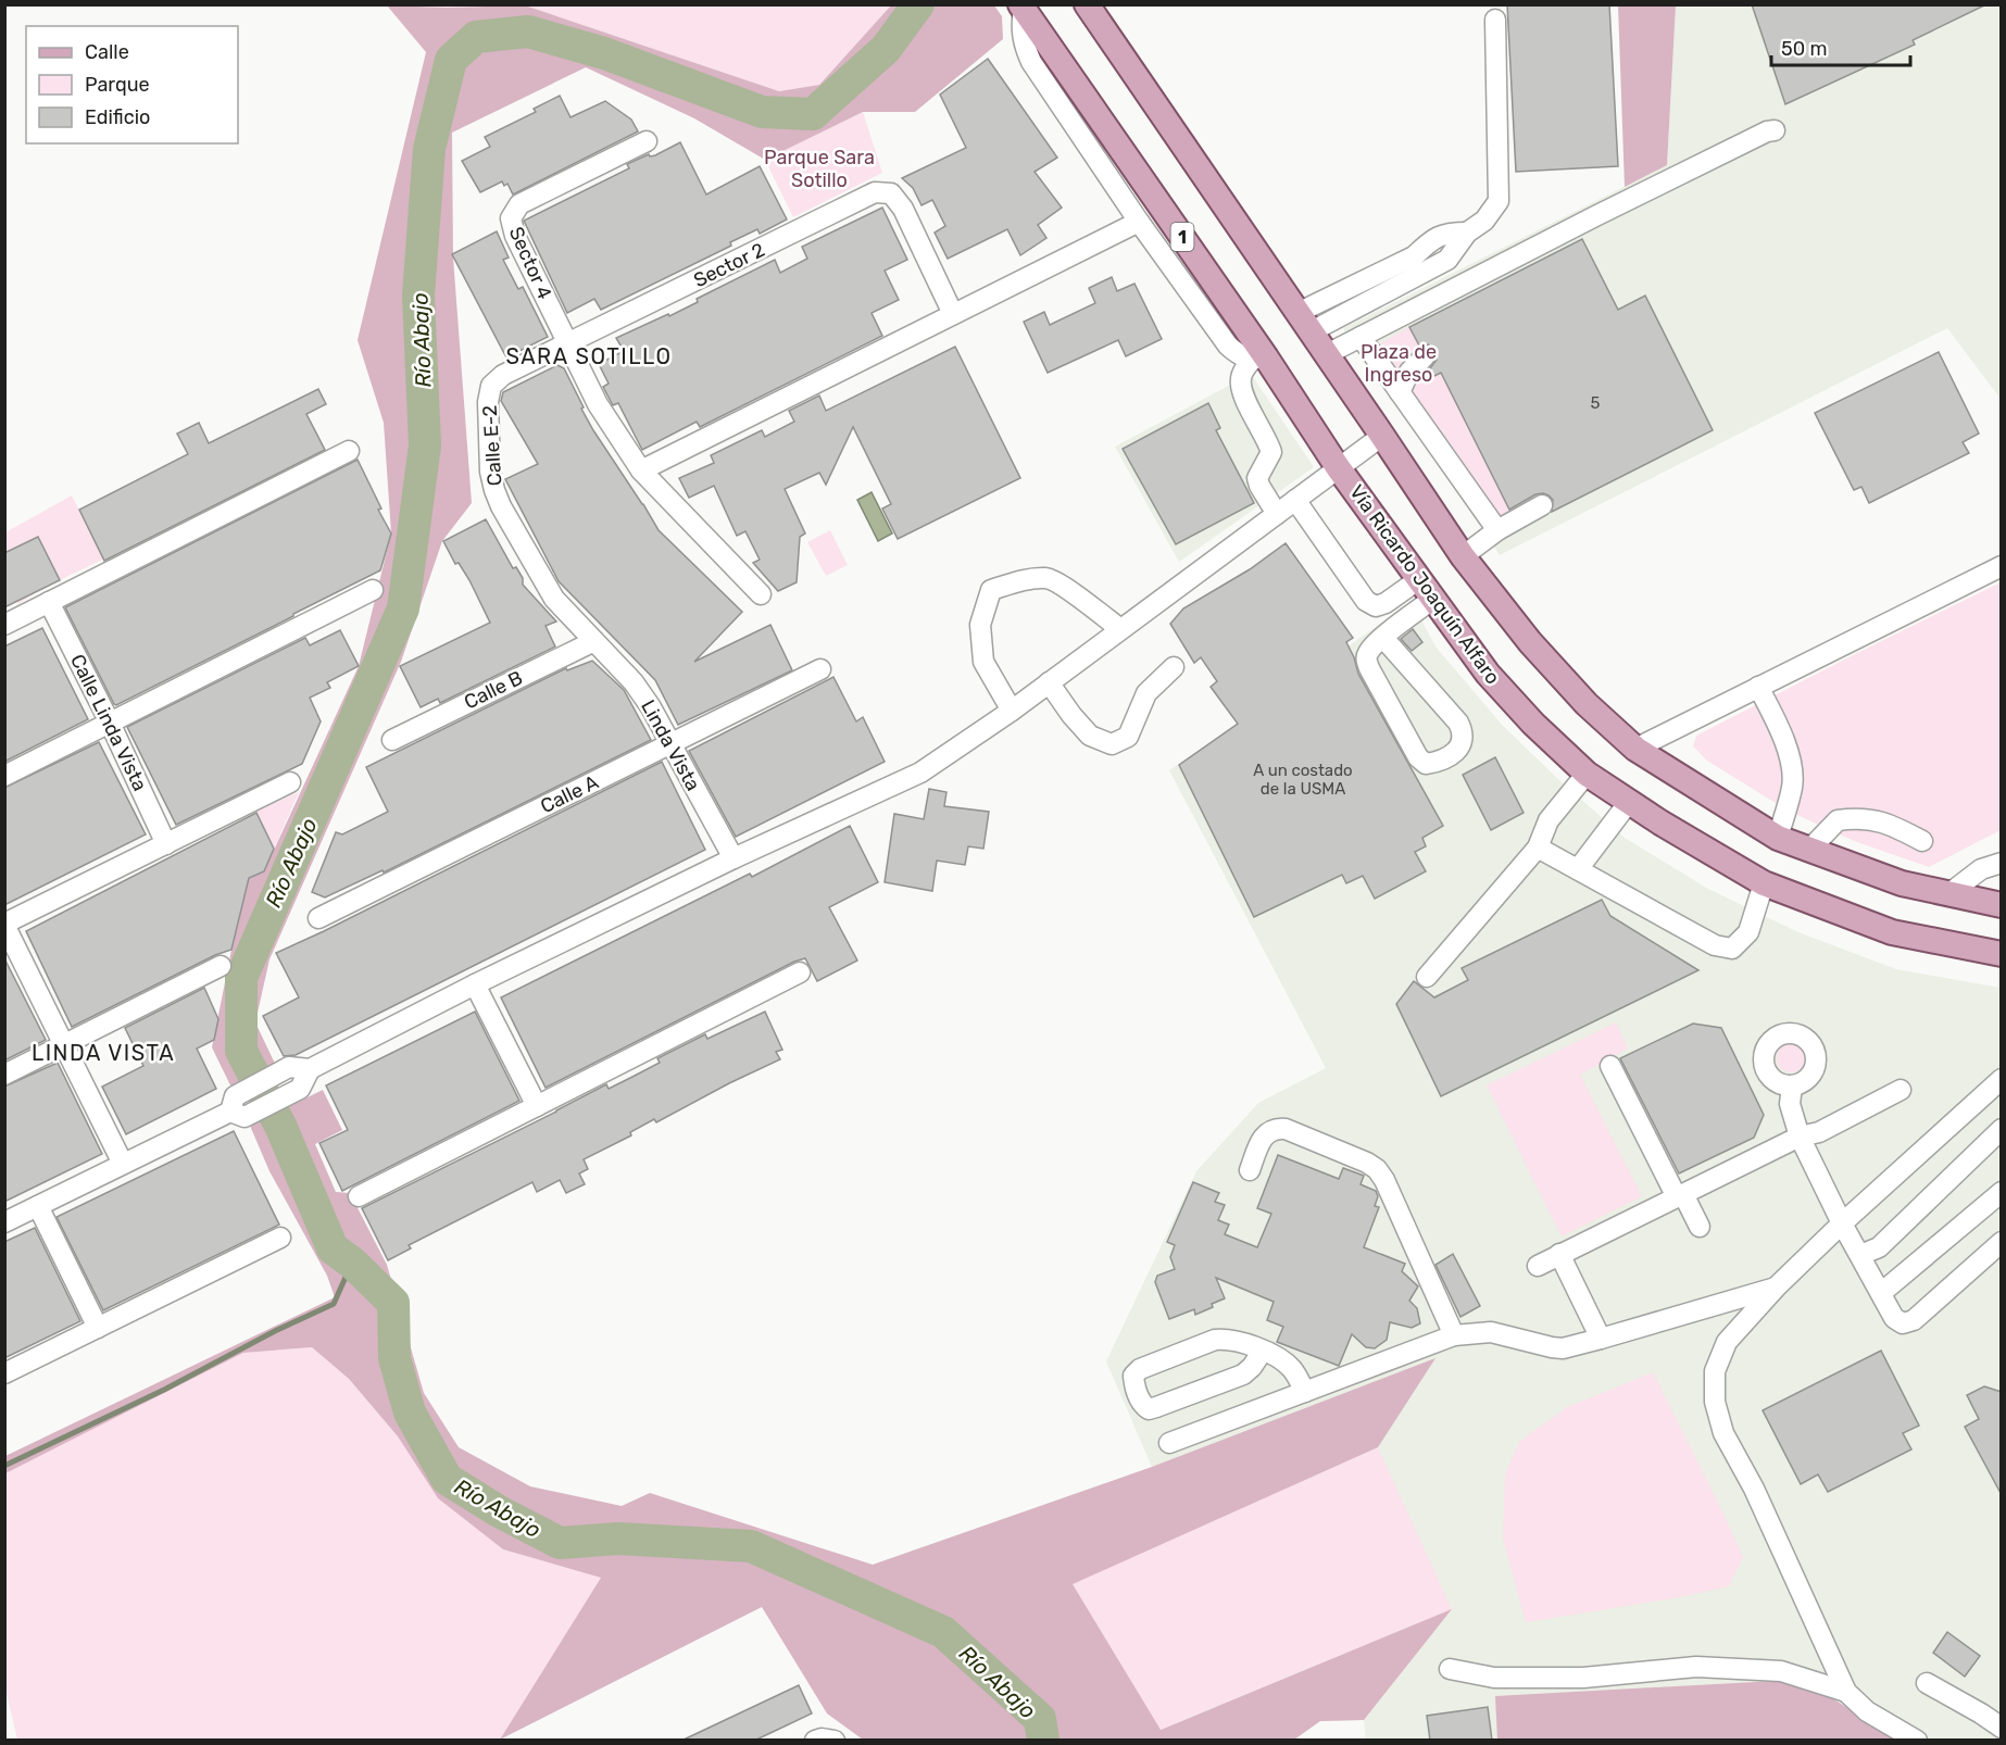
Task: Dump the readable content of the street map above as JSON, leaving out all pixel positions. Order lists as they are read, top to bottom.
{
  "streets": {
    "main road": ["1", "Vía Ricardo Joaquín Alfaro"],
    "street": [
      "Sector 4",
      "Sector 2",
      "Calle E-2",
      "Calle B",
      "Calle Linda Vista",
      "Linda Vista",
      "Calle A"
    ]
  },
  "crossings": [
    ["Sector 4", "Sector 2"],
    ["Sector 4", "Calle E-2"],
    ["Sector 2", "Calle E-2"],
    ["Calle E-2", "Calle B"],
    ["Calle E-2", "Linda Vista"],
    ["Calle B", "Linda Vista"],
    ["Linda Vista", "Calle A"]
  ],
  "districts": ["SARA SOTILLO", "LINDA VISTA"],
  "water": ["Río Abajo"],
  "parks": ["Parque Sara Sotillo", "Plaza de Ingreso"],
  "house_numbers": ["5", "A un costado de la USMA"],
  "legend": ["Calle", "Parque", "Edificio"],
  "scale_bar": "50 m"
}
